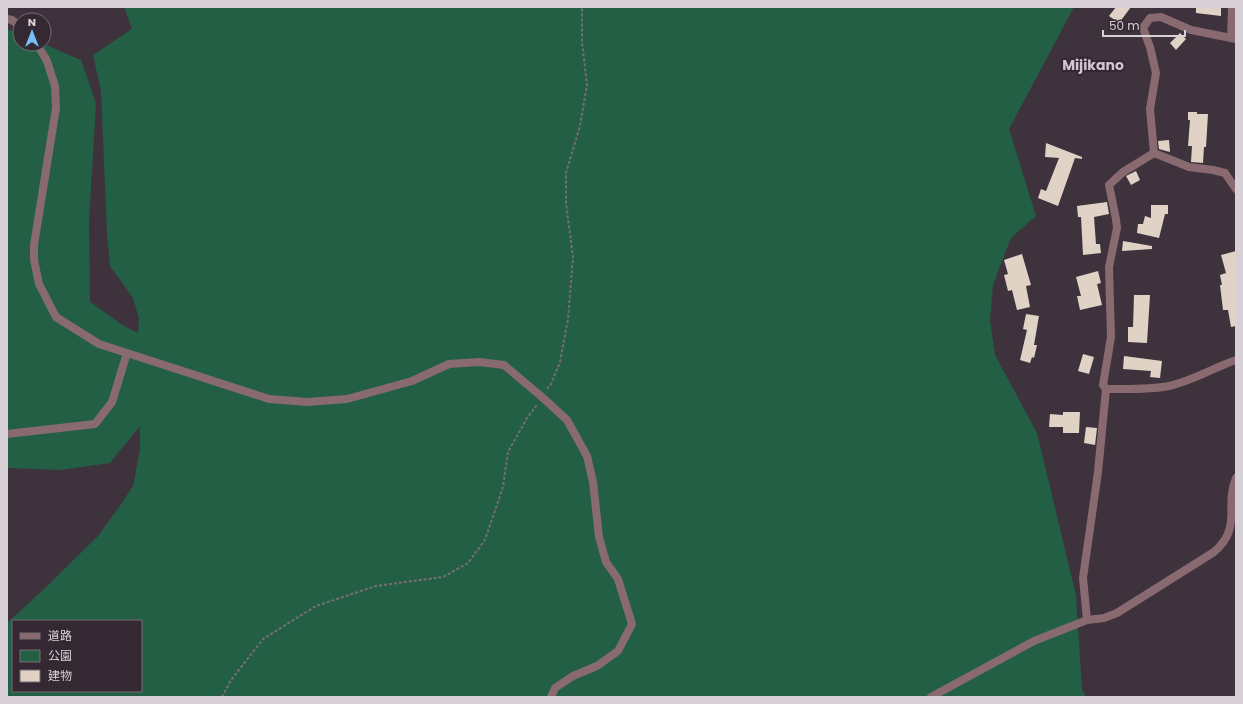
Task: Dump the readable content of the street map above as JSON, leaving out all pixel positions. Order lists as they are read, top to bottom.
{
  "districts": ["Mijikano"],
  "legend": ["道路", "公園", "建物"],
  "scale_bar": "50 m",
  "north": "top"
}
